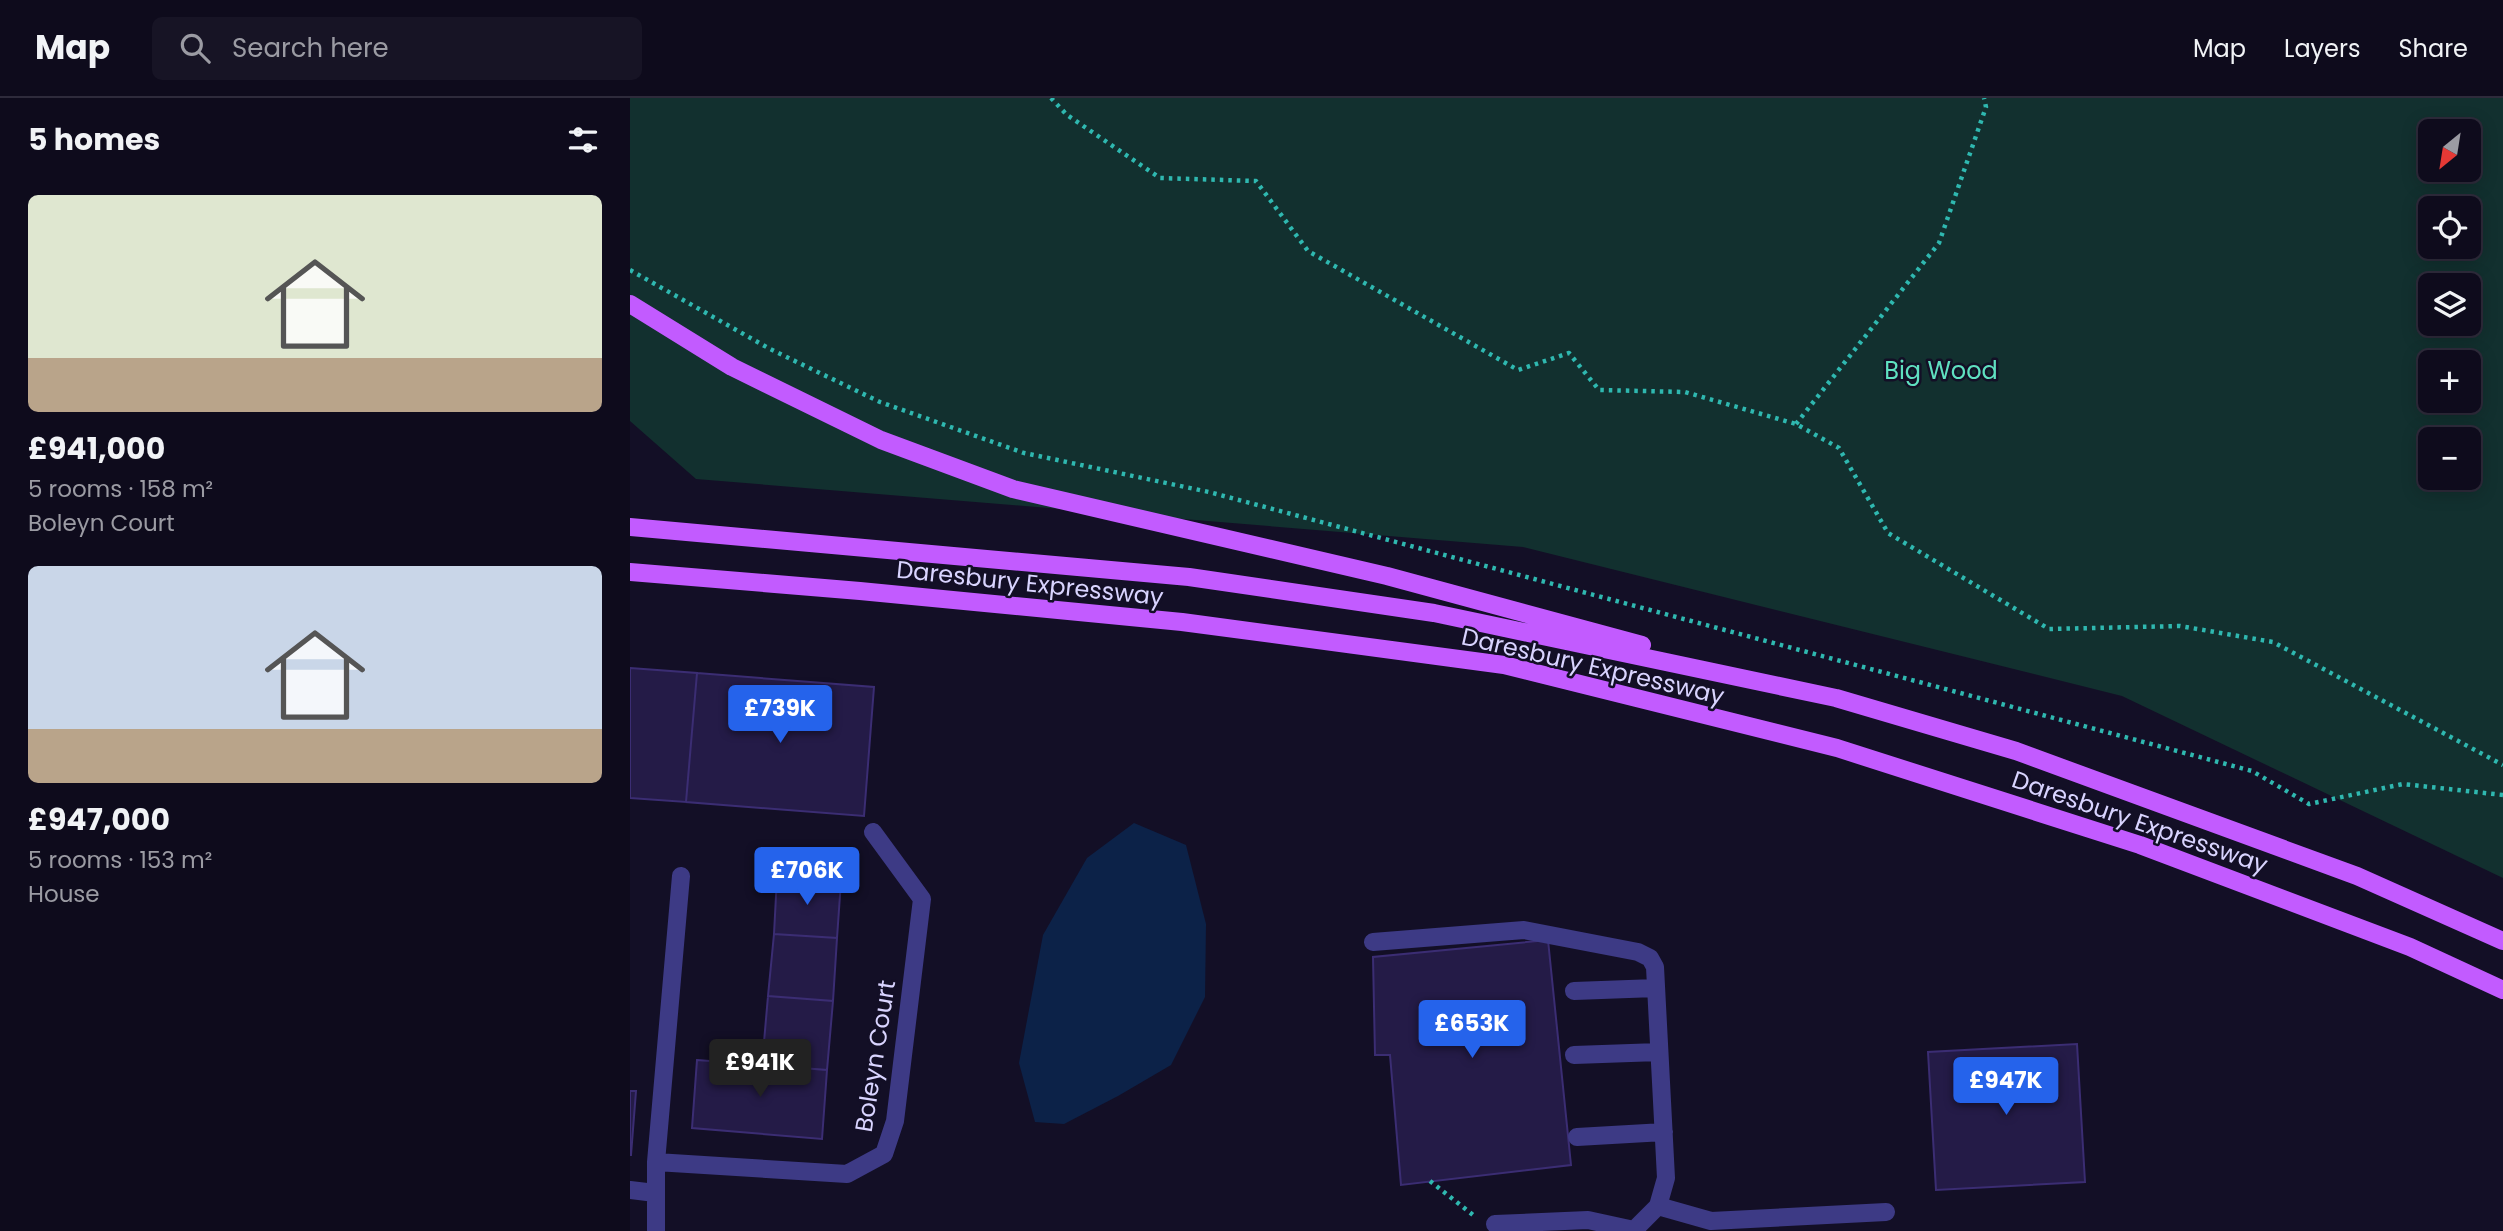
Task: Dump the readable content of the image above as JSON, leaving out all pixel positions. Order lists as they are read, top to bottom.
{
  "streets": {
    "main road": ["Daresbury Expressway"],
    "street": ["Boleyn Court"]
  },
  "parks": ["Big Wood"],
  "north": "bottom left",
  "page": {
    "header": "Map",
    "search": "Search here",
    "nav": ["Map", "Layers", "Share"],
    "heading": "5 homes",
    "map_buttons": ["+", "−"],
    "list": [
      {
        "name": "£941,000",
        "note": "5 rooms · 158 m² · Boleyn Court"
      },
      {
        "name": "£947,000",
        "note": "5 rooms · 153 m² · House"
      }
    ],
    "price": [
      "£739K",
      "£706K",
      "£653K",
      "£941K",
      "£947K"
    ]
  }
}
